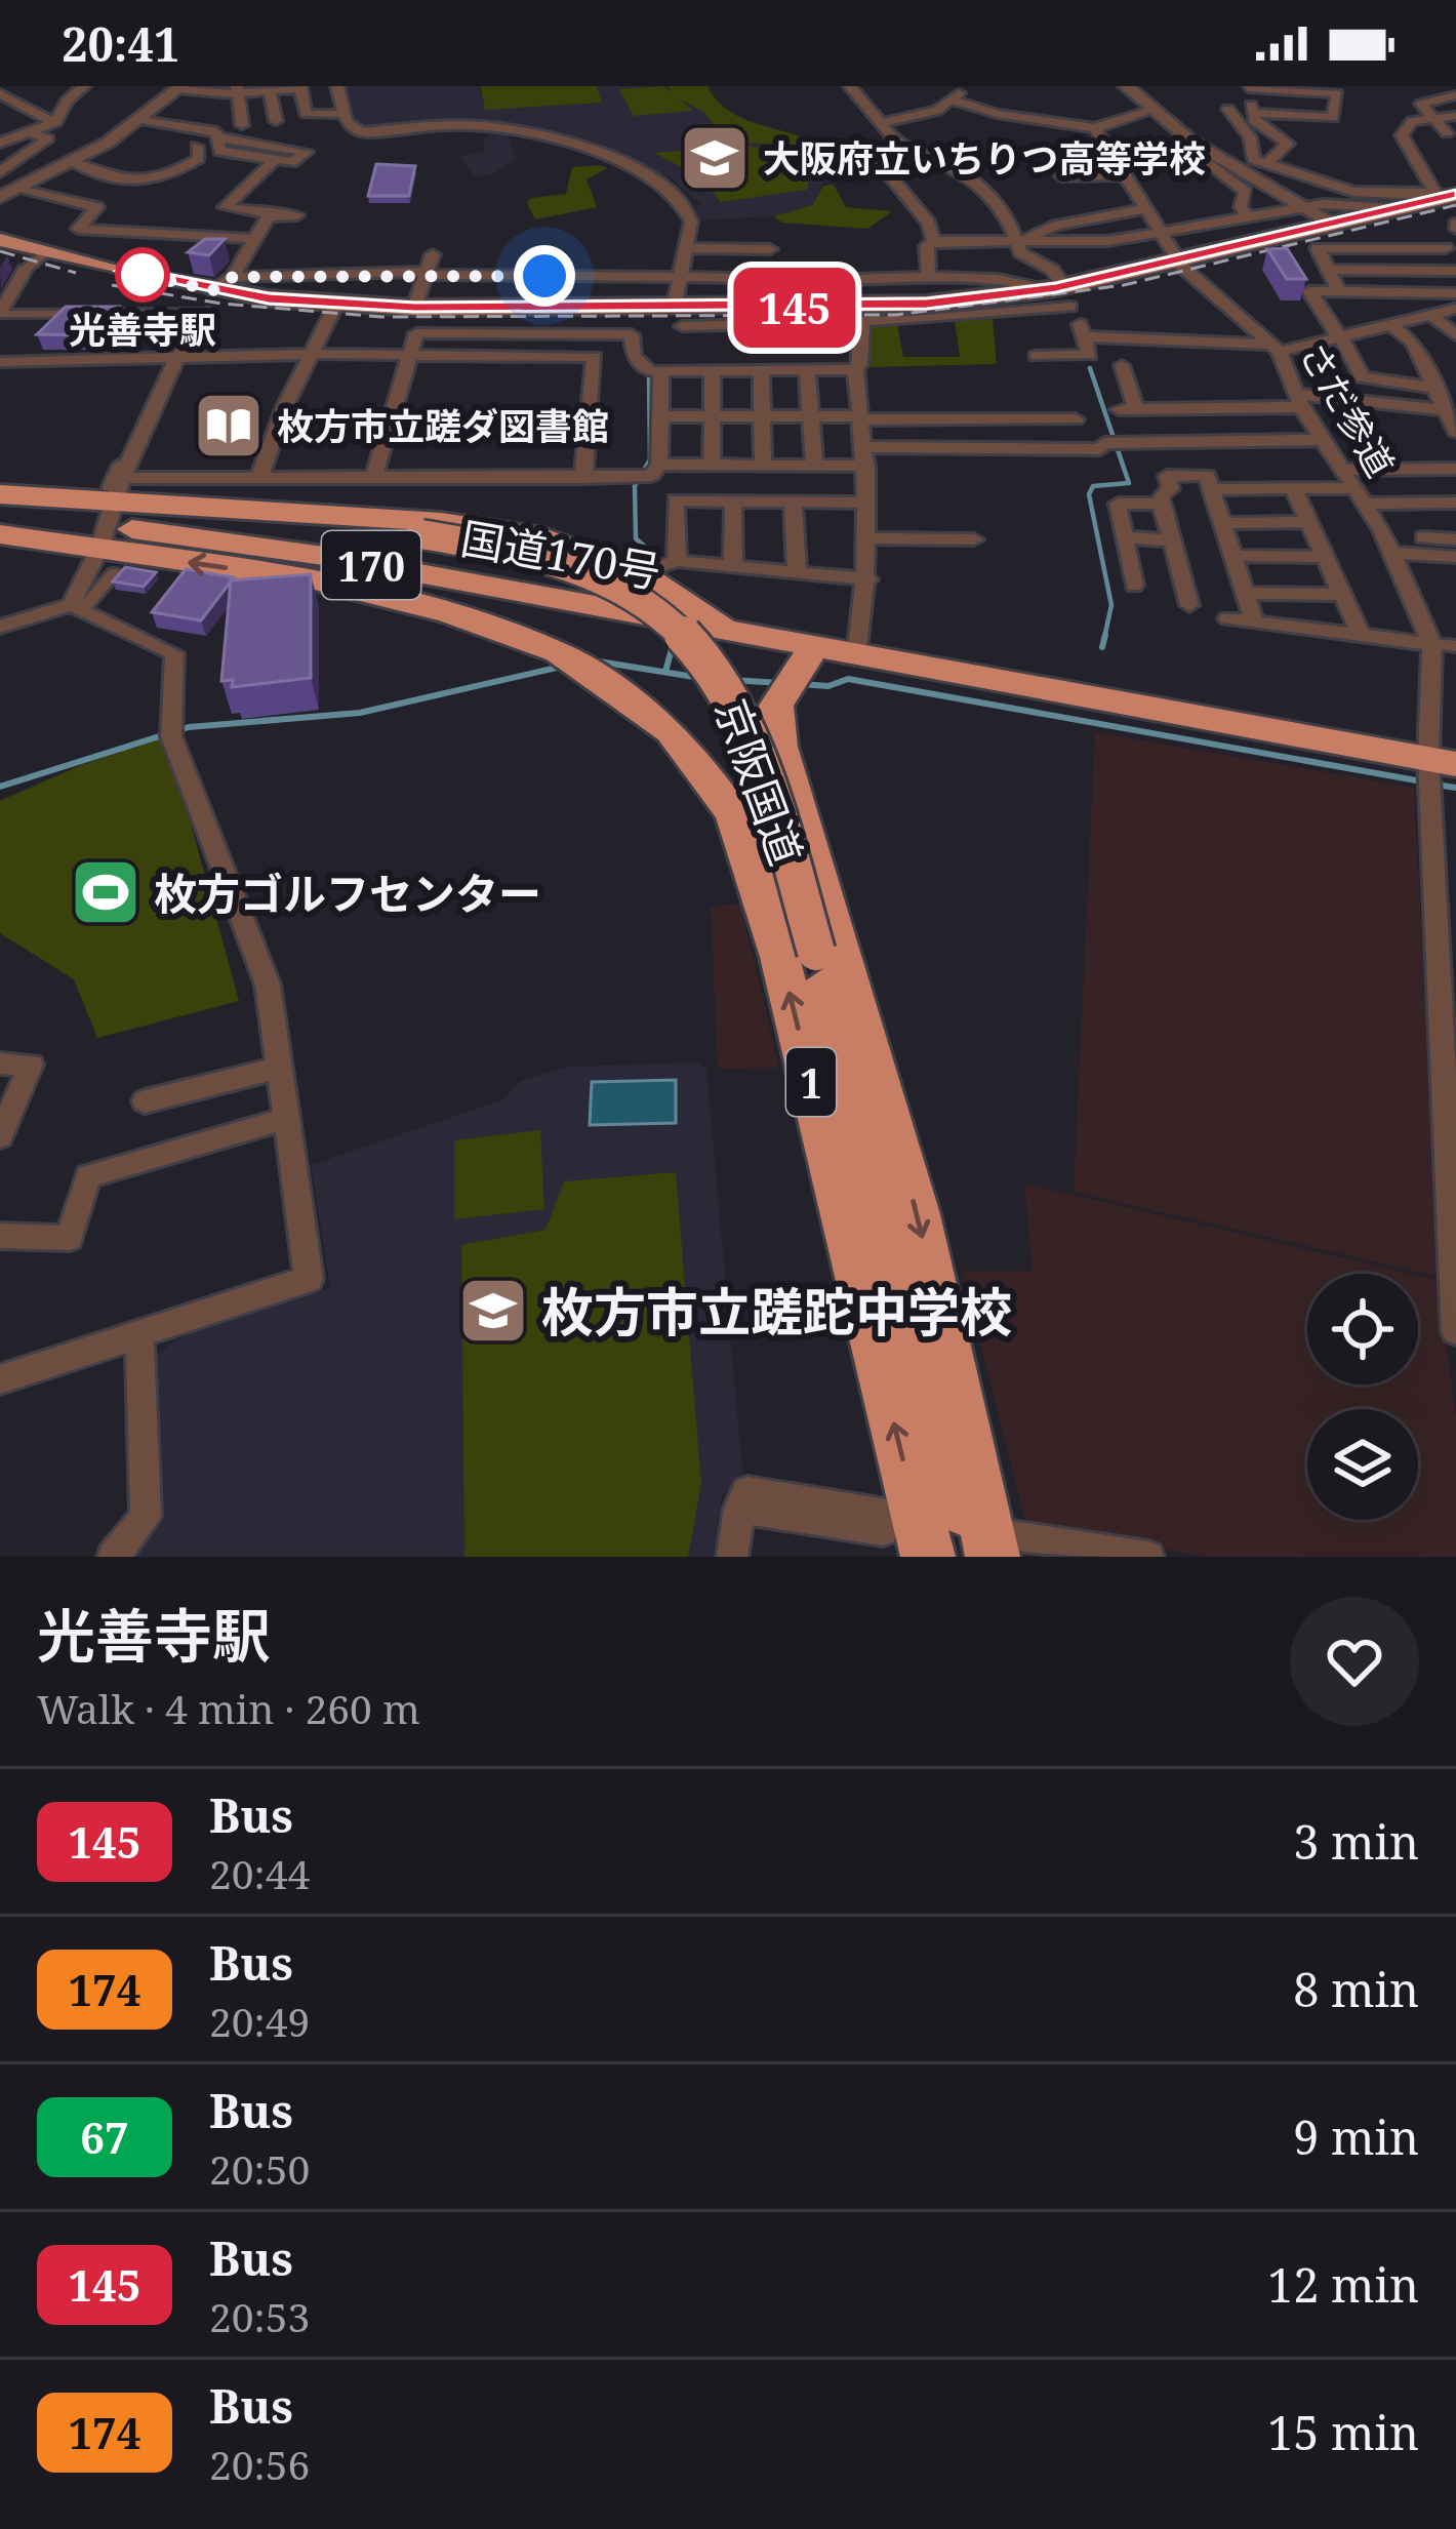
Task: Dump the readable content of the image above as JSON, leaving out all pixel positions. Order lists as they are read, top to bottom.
{
  "streets": {
    "highway": [
      "国道170号",
      "170",
      "京阪国道",
      "1"
    ],
    "street": ["さだ参道"]
  },
  "crossings": [
    ["さだ参道", "国道170号"],
    ["国道170号", "京阪国道"]
  ],
  "places": {
    "school or university": ["大阪府立いちりつ高等学校", "枚方市立蹉跎中学校"],
    "other": ["光善寺駅"],
    "library": ["枚方市立蹉ダ図書館"],
    "sports": ["枚方ゴルフセンター"]
  },
  "lines": ["bus line 145"],
  "page": {
    "status": "20:41",
    "on_map": "145",
    "heading": ["光善寺駅", "Walk · 4 min · 260 m"],
    "list": [
      {
        "mark": "145",
        "name": "Bus",
        "note": "20:44",
        "value": "3 min"
      },
      {
        "mark": "174",
        "name": "Bus",
        "note": "20:49",
        "value": "8 min"
      },
      {
        "mark": "67",
        "name": "Bus",
        "note": "20:50",
        "value": "9 min"
      },
      {
        "mark": "145",
        "name": "Bus",
        "note": "20:53",
        "value": "12 min"
      },
      {
        "mark": "174",
        "name": "Bus",
        "note": "20:56",
        "value": "15 min"
      }
    ]
  }
}
